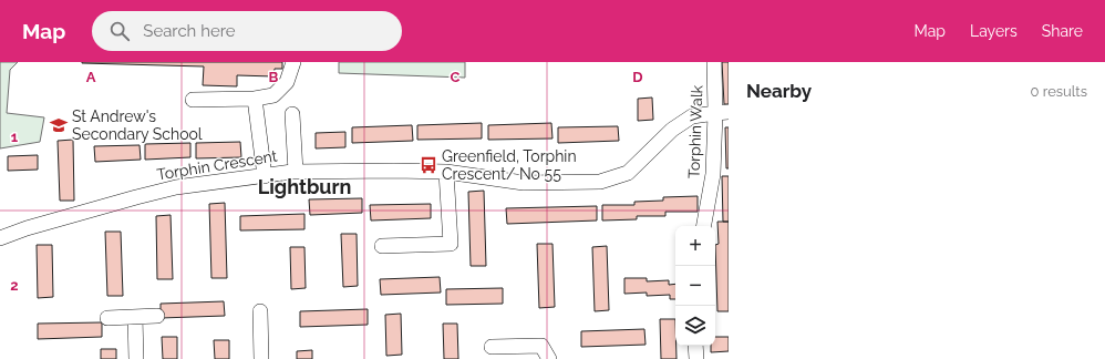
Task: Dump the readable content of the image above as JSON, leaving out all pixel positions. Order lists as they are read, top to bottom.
{
  "streets": {
    "street": ["Torphin Walk", "Torphin Crescent"]
  },
  "crossings": [
    ["Torphin Walk", "Torphin Crescent"]
  ],
  "districts": ["Lightburn"],
  "places": {
    "school or university": ["St Andrew's Secondary School"],
    "bus stop": ["Greenfield, Torphin Crescent/ No 55"]
  },
  "page": {
    "header": "Map",
    "search": "Search here",
    "nav": ["Map", "Layers", "Share"],
    "heading": ["Nearby", "0 results"],
    "map_buttons": ["+", "−"]
  },
  "grid": {
    "columns": [
      "A",
      "B",
      "C",
      "D"
    ],
    "rows": ["1", "2"]
  }
}
